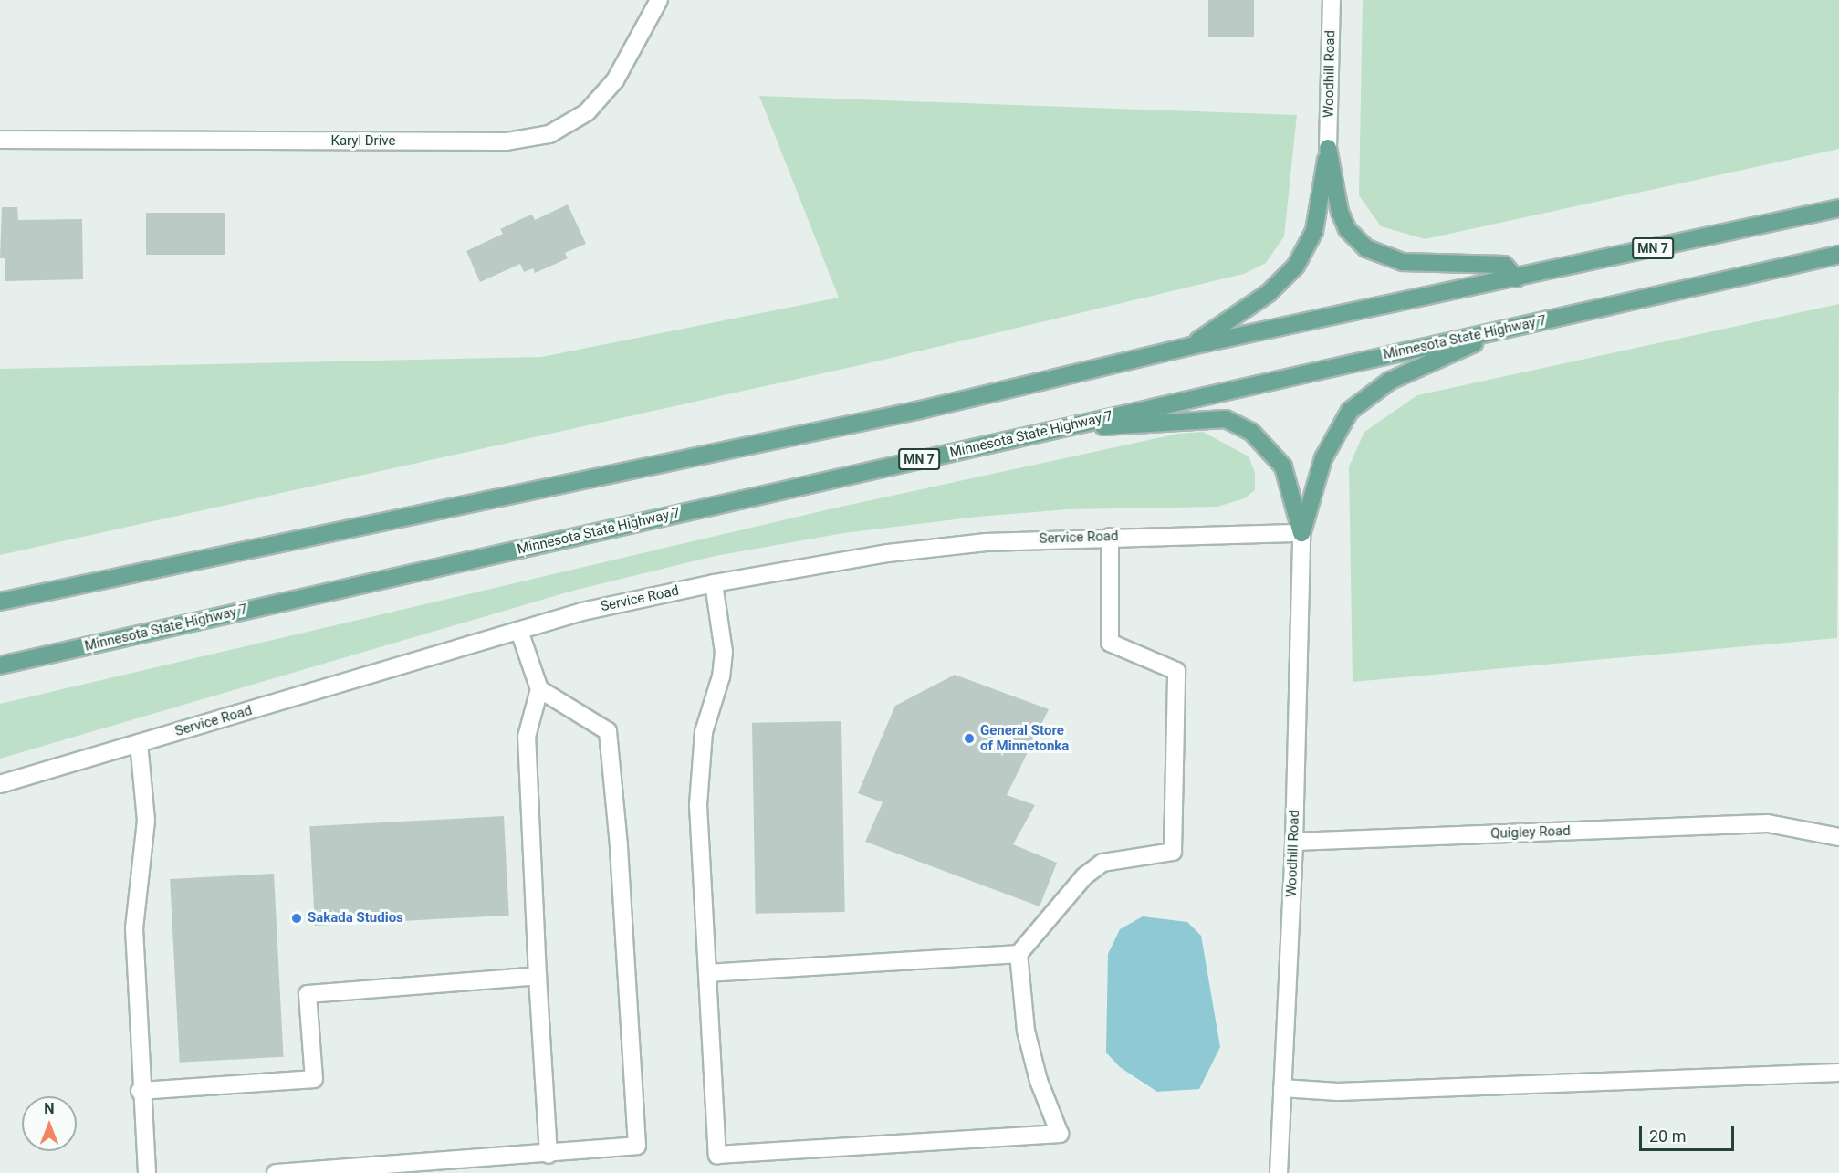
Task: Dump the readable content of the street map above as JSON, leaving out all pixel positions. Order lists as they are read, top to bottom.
{
  "streets": {
    "main road": ["MN 7", "Minnesota State Highway 7"],
    "street": [
      "Woodhill Road",
      "Karyl Drive",
      "Service Road",
      "Quigley Road"
    ]
  },
  "crossings": [
    ["Woodhill Road", "Service Road"],
    ["Woodhill Road", "Quigley Road"]
  ],
  "places": ["General Store of Minnetonka", "Sakada Studios"],
  "scale_bar": "20 m",
  "north": "top"
}
